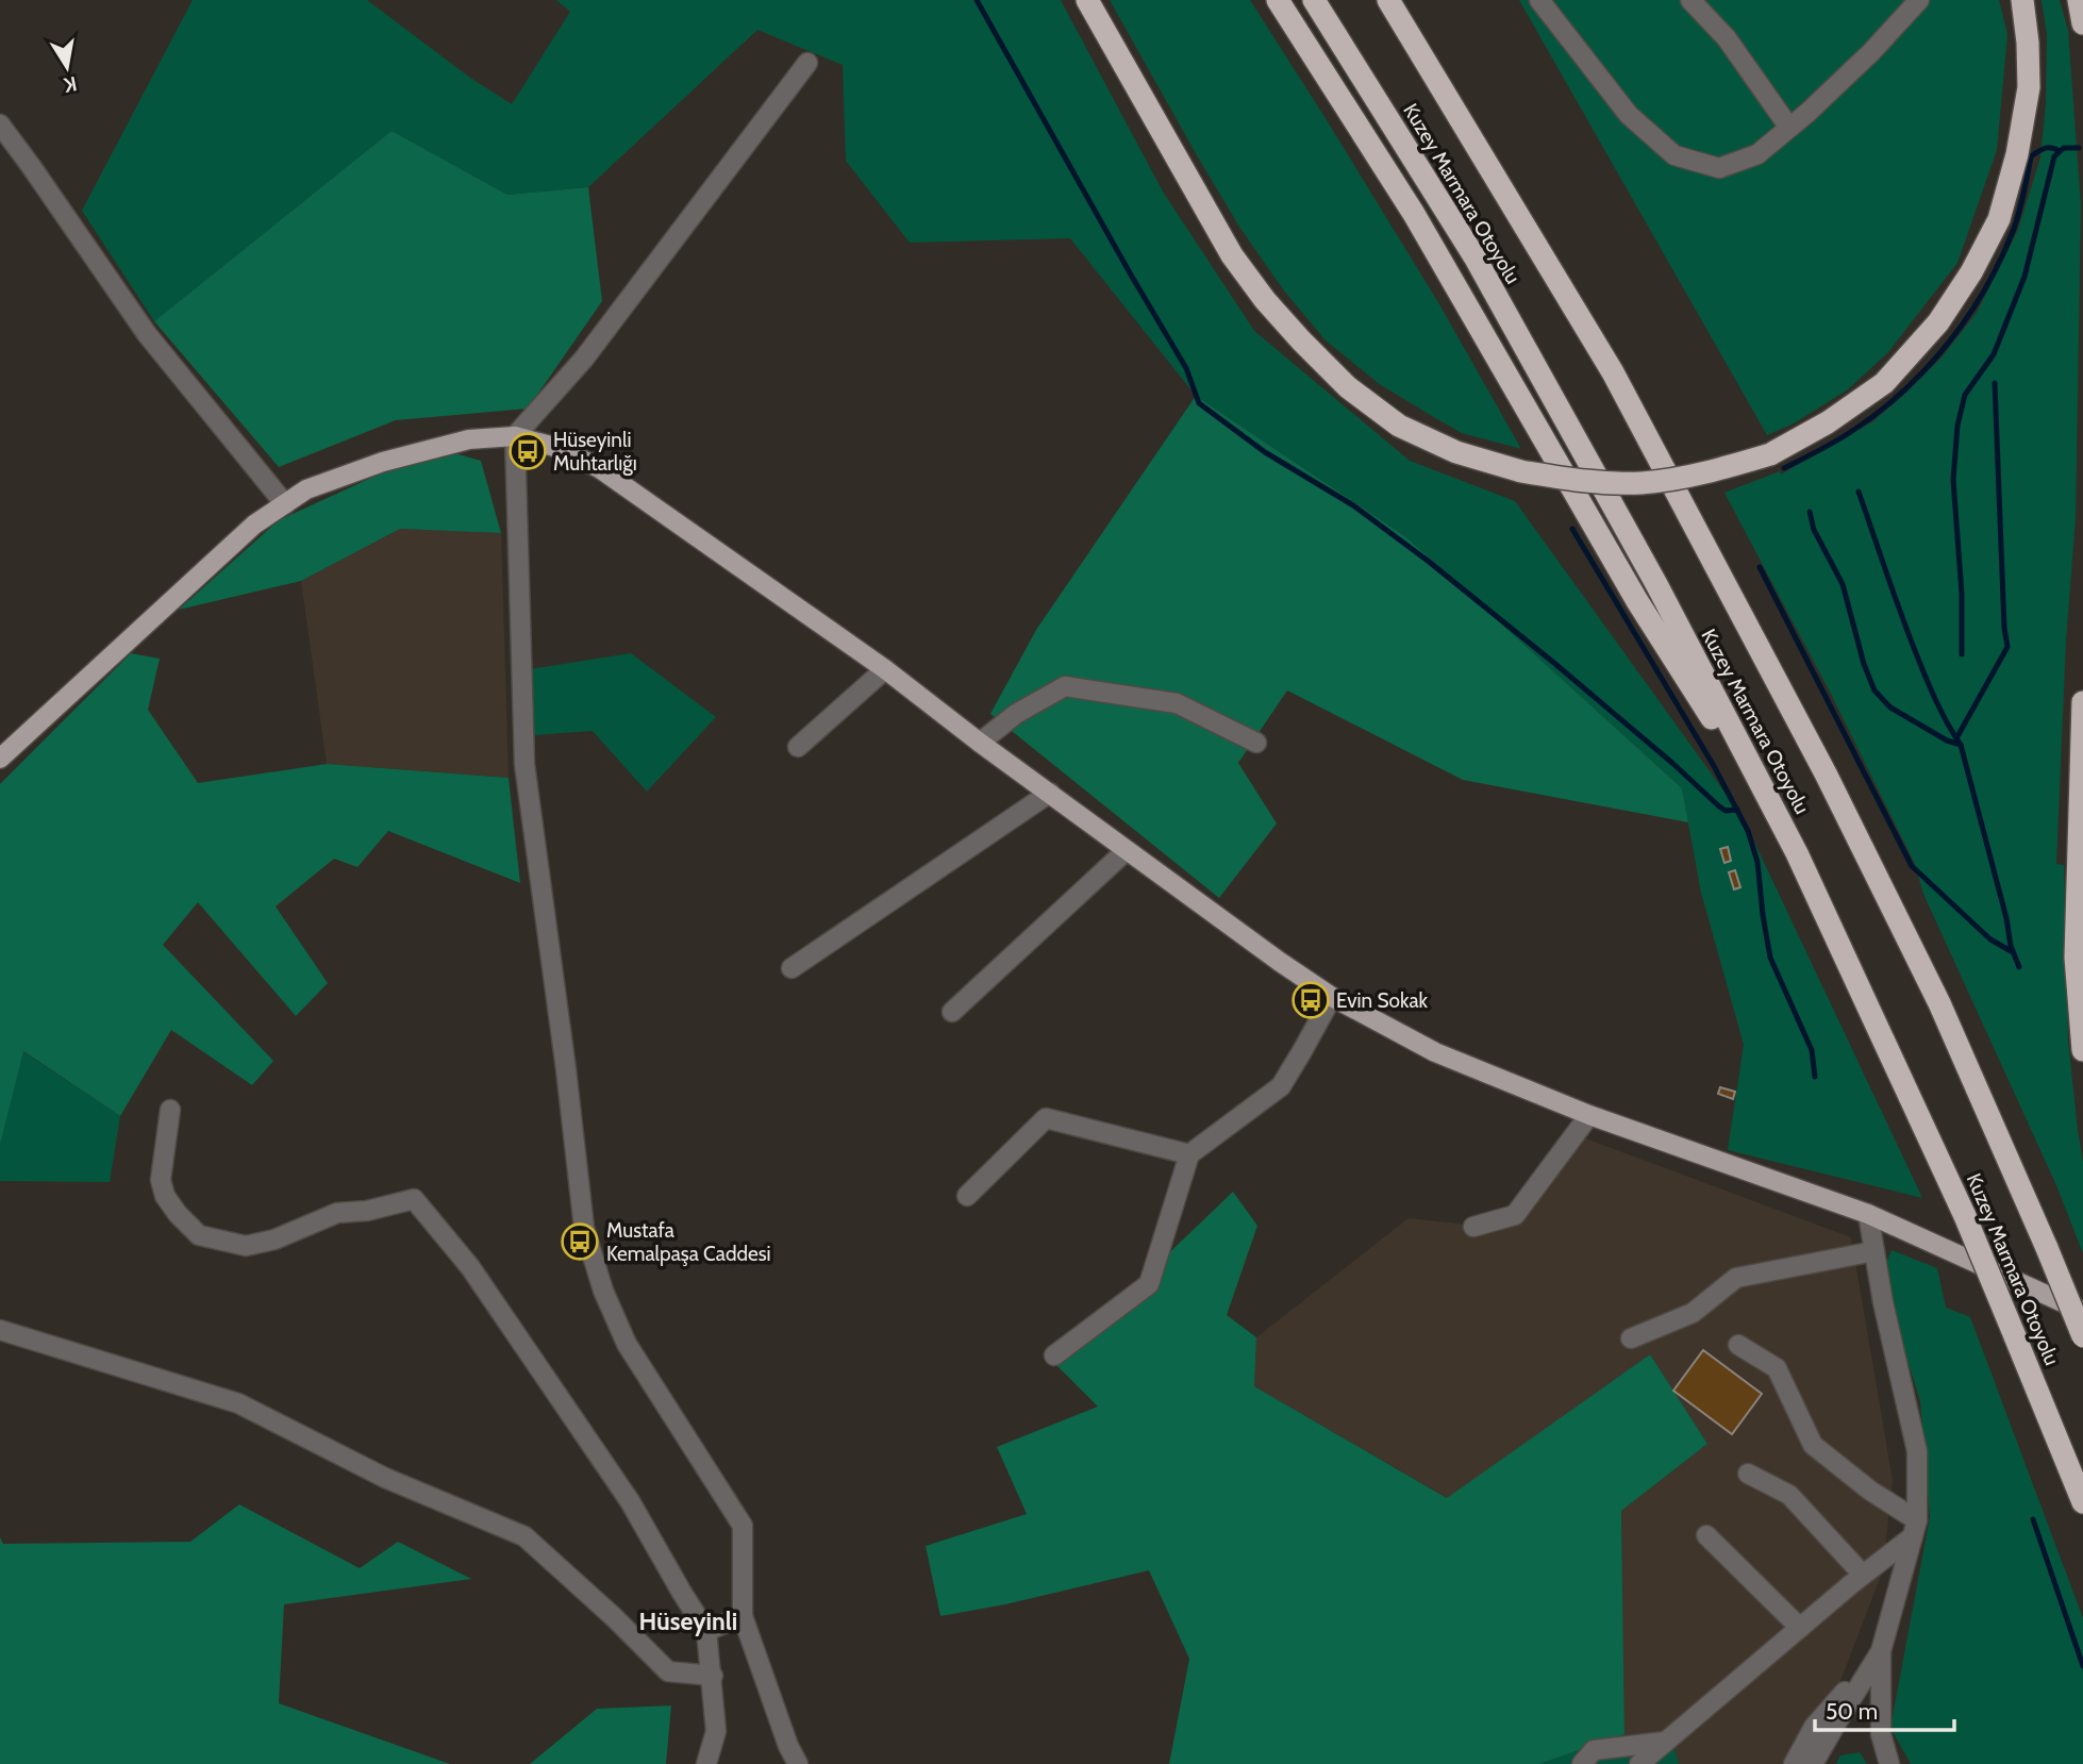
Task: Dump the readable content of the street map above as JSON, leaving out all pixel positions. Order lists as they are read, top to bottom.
{
  "streets": {
    "highway": ["Kuzey Marmara Otoyolu"]
  },
  "districts": ["Hüseyinli"],
  "places": {
    "bus stop": ["Hüseyinli Muhtarlığı", "Evin Sokak", "Mustafa Kemalpaşa Caddesi"]
  },
  "scale_bar": "50 m",
  "north": "bottom"
}
